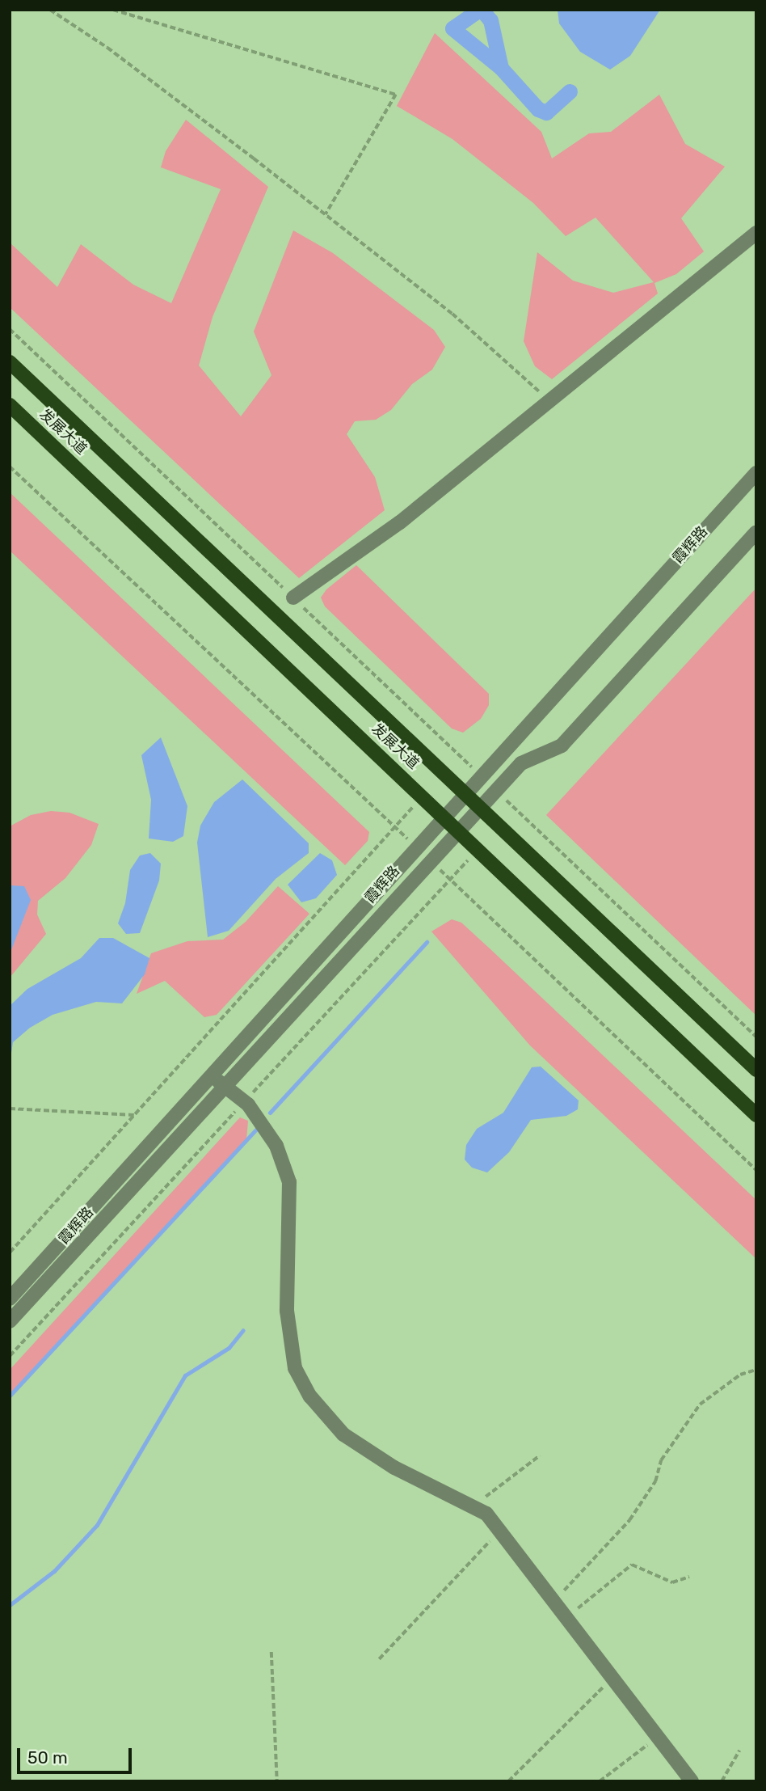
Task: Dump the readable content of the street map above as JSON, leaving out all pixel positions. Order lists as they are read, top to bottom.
{
  "streets": {
    "main road": ["发展大道"],
    "street": ["霞辉路"]
  },
  "crossings": [
    ["发展大道", "霞辉路"]
  ],
  "scale_bar": "50 m"
}
